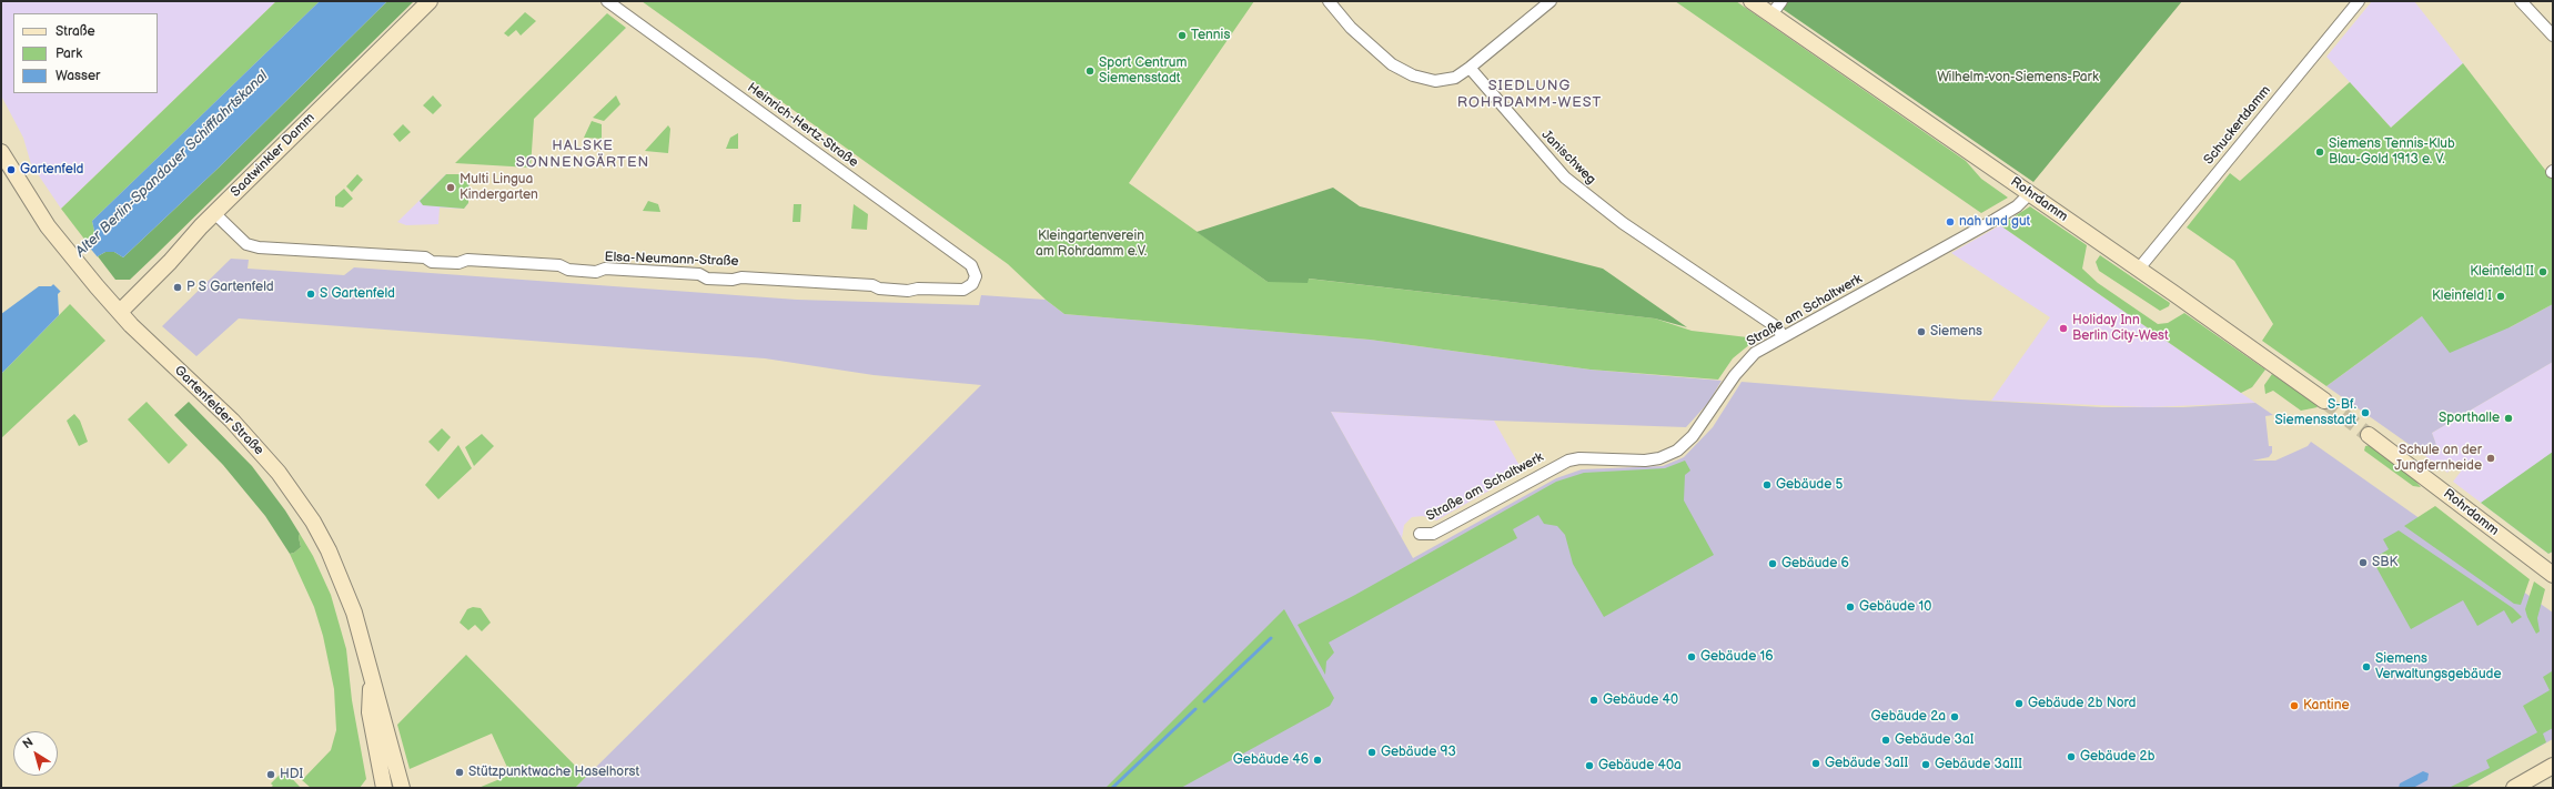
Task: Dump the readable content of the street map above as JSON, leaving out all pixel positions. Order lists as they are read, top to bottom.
{
  "streets": {
    "main road": ["Saatwinkler Damm", "Rohrdamm", "Gartenfelder Straße"],
    "street": [
      "Heinrich-Hertz-Straße",
      "Schuckertdamm",
      "Janischweg",
      "Elsa-Neumann-Straße",
      "Straße am Schaltwerk"
    ]
  },
  "crossings": [
    ["Heinrich-Hertz-Straße", "Elsa-Neumann-Straße"],
    ["Schuckertdamm", "Rohrdamm"],
    ["Saatwinkler Damm", "Elsa-Neumann-Straße"],
    ["Saatwinkler Damm", "Gartenfelder Straße"],
    ["Janischweg", "Straße am Schaltwerk"],
    ["Rohrdamm", "Straße am Schaltwerk"]
  ],
  "districts": ["SIEDLUNG ROHRDAMM-WEST", "HALSKE SONNENGÄRTEN"],
  "water": ["Alter Berlin-Spandauer Schifffahrtskanal"],
  "parks": ["Wilhelm-von-Siemens-Park", "Kleingartenverein am Rohrdamm e.V."],
  "places": [
    "Tennis",
    "Sport Centrum Siemensstadt",
    "Siemens Tennis-Klub Blau-Gold 1913 e. V.",
    "Gartenfeld",
    "Multi Lingua Kindergarten",
    "nah und gut",
    "Kleinfeld II",
    "P S Gartenfeld",
    "S Gartenfeld",
    "Kleinfeld I",
    "Holiday Inn Berlin City-West",
    "Siemens",
    "S-Bf. Siemensstadt",
    "Sporthalle",
    "Schule an der Jungfernheide",
    "Gebäude 5",
    "SBK",
    "Gebäude 6",
    "Gebäude 10",
    "Gebäude 16",
    "Siemens Verwaltungsgebäude",
    "Gebäude 40",
    "Gebäude 2b Nord",
    "Kantine",
    "Gebäude 2a",
    "Gebäude 3aI",
    "Gebäude 93",
    "Gebäude 2b",
    "Gebäude 46",
    "Gebäude 3aII",
    "Gebäude 3aIII",
    "Gebäude 40a",
    "Stützpunktwache Haselhorst",
    "HDI"
  ],
  "legend": ["Straße", "Park", "Wasser"],
  "north": "top left"
}
